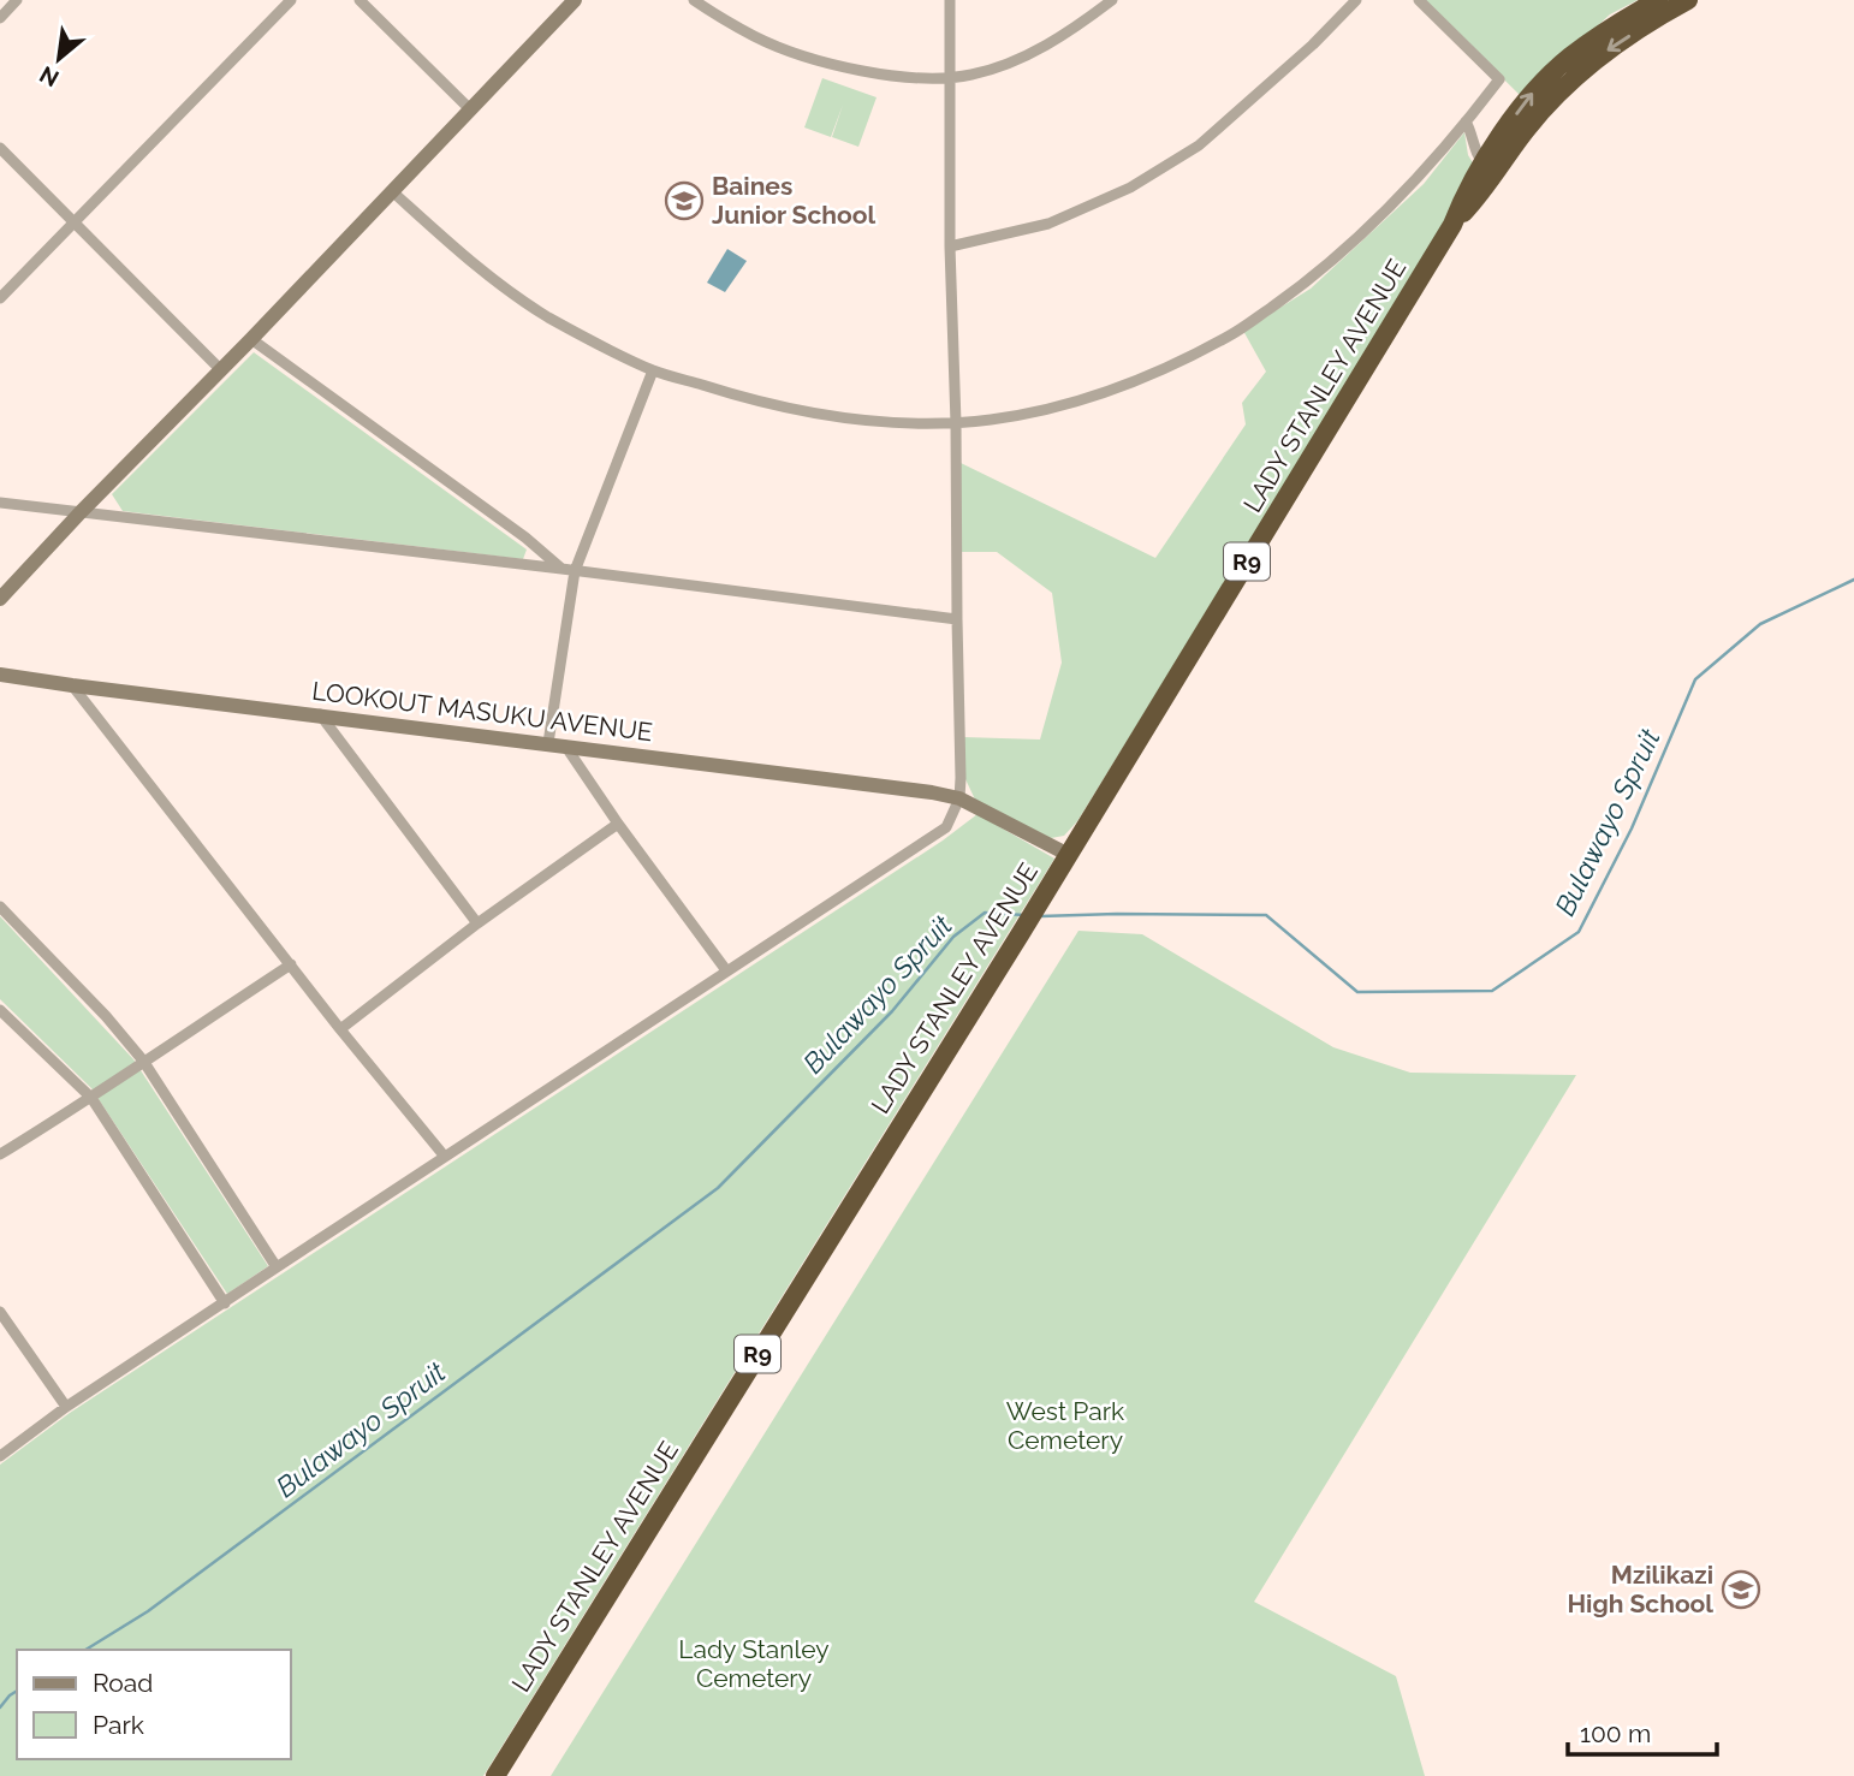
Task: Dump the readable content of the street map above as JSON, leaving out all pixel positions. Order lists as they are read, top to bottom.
{
  "streets": {
    "highway": ["LADY STANLEY AVENUE", "R9"],
    "street": ["LOOKOUT MASUKU AVENUE"]
  },
  "crossings": [
    ["LADY STANLEY AVENUE", "LOOKOUT MASUKU AVENUE"]
  ],
  "water": ["Bulawayo Spruit"],
  "parks": ["West Park Cemetery", "Lady Stanley Cemetery"],
  "places": {
    "school or university": ["Baines Junior School", "Mzilikazi High School"]
  },
  "legend": ["Road", "Park"],
  "scale_bar": "100 m",
  "north": "bottom left"
}
